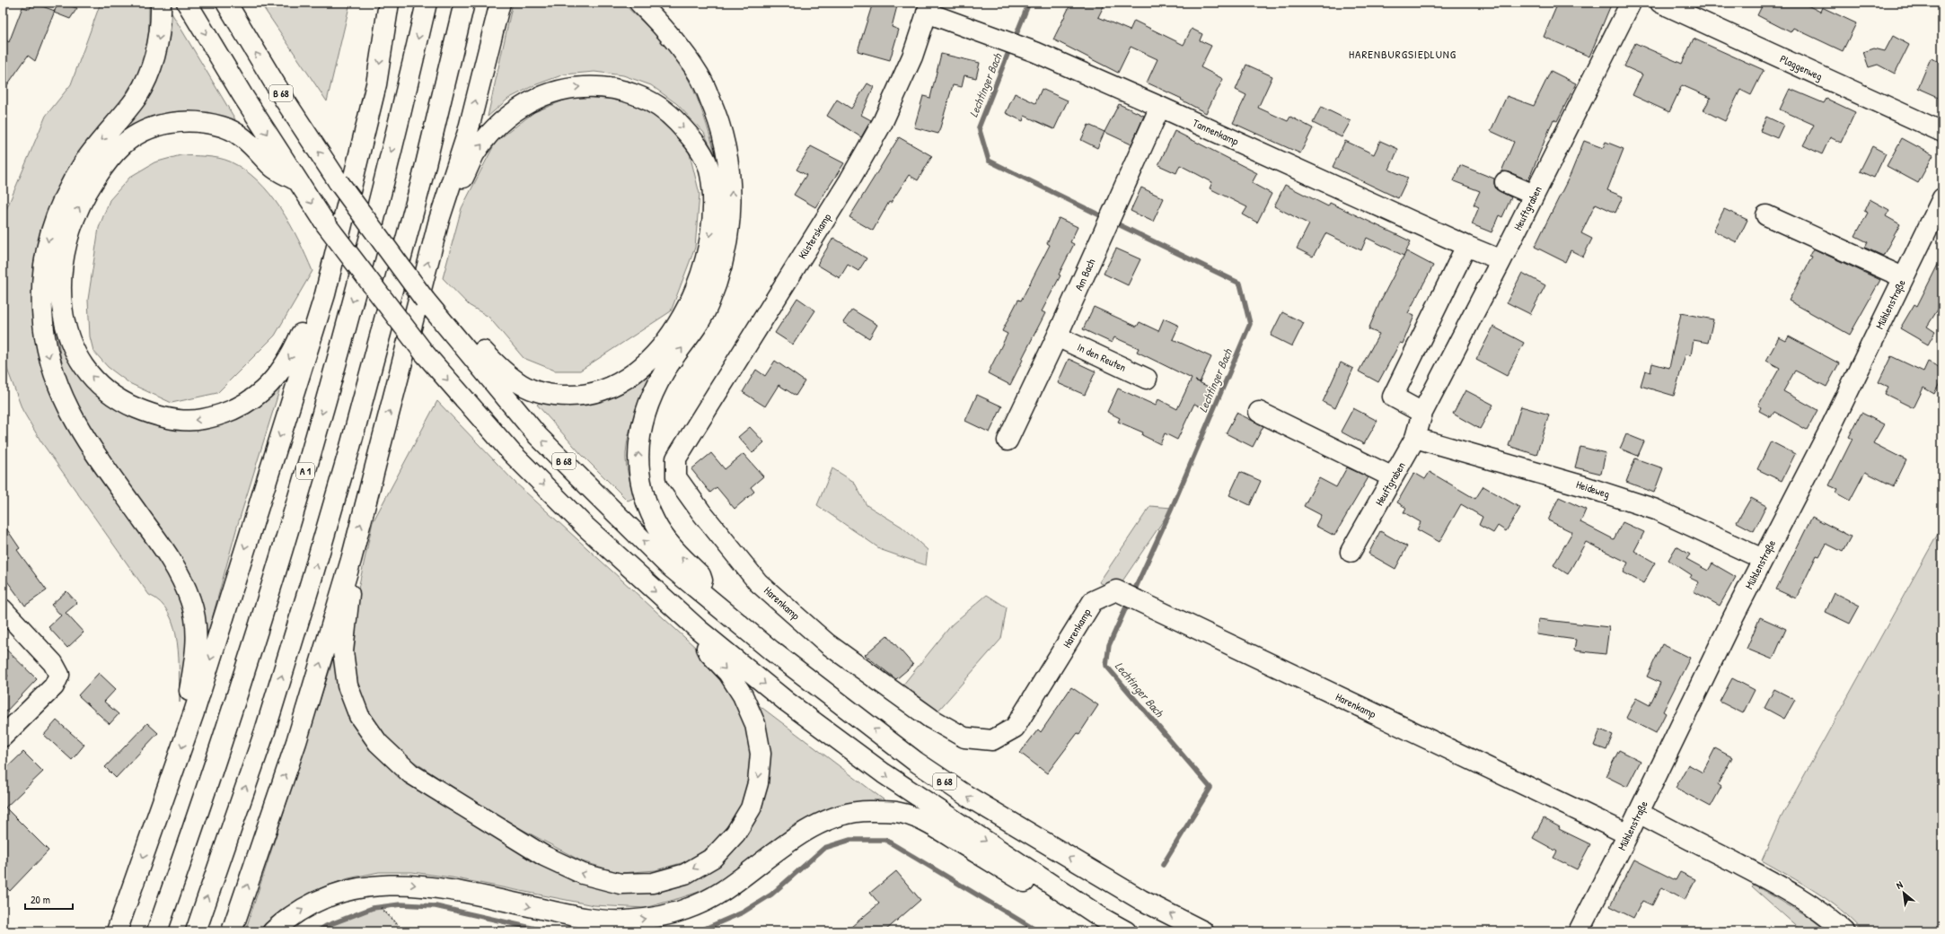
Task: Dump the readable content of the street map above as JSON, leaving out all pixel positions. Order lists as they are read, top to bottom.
{
  "streets": {
    "main road": [
      "Plaggenweg",
      "B 68",
      "Tannenkamp",
      "Heuftgraben",
      "Küsterskamp",
      "Am Bach",
      "Mühlenstraße",
      "In den Reuten",
      "A 1",
      "Heideweg",
      "Harenkamp"
    ]
  },
  "crossings": [
    ["Tannenkamp", "Heuftgraben"],
    ["Tannenkamp", "Küsterskamp"],
    ["Tannenkamp", "Am Bach"],
    ["Heuftgraben", "Heideweg"],
    ["Küsterskamp", "Harenkamp"],
    ["Am Bach", "In den Reuten"],
    ["Mühlenstraße", "Heideweg"],
    ["Mühlenstraße", "Harenkamp"]
  ],
  "districts": ["HARENBURGSIEDLUNG"],
  "water": ["Lechtinger Bach"],
  "scale_bar": "20 m",
  "north": "top left"
}
